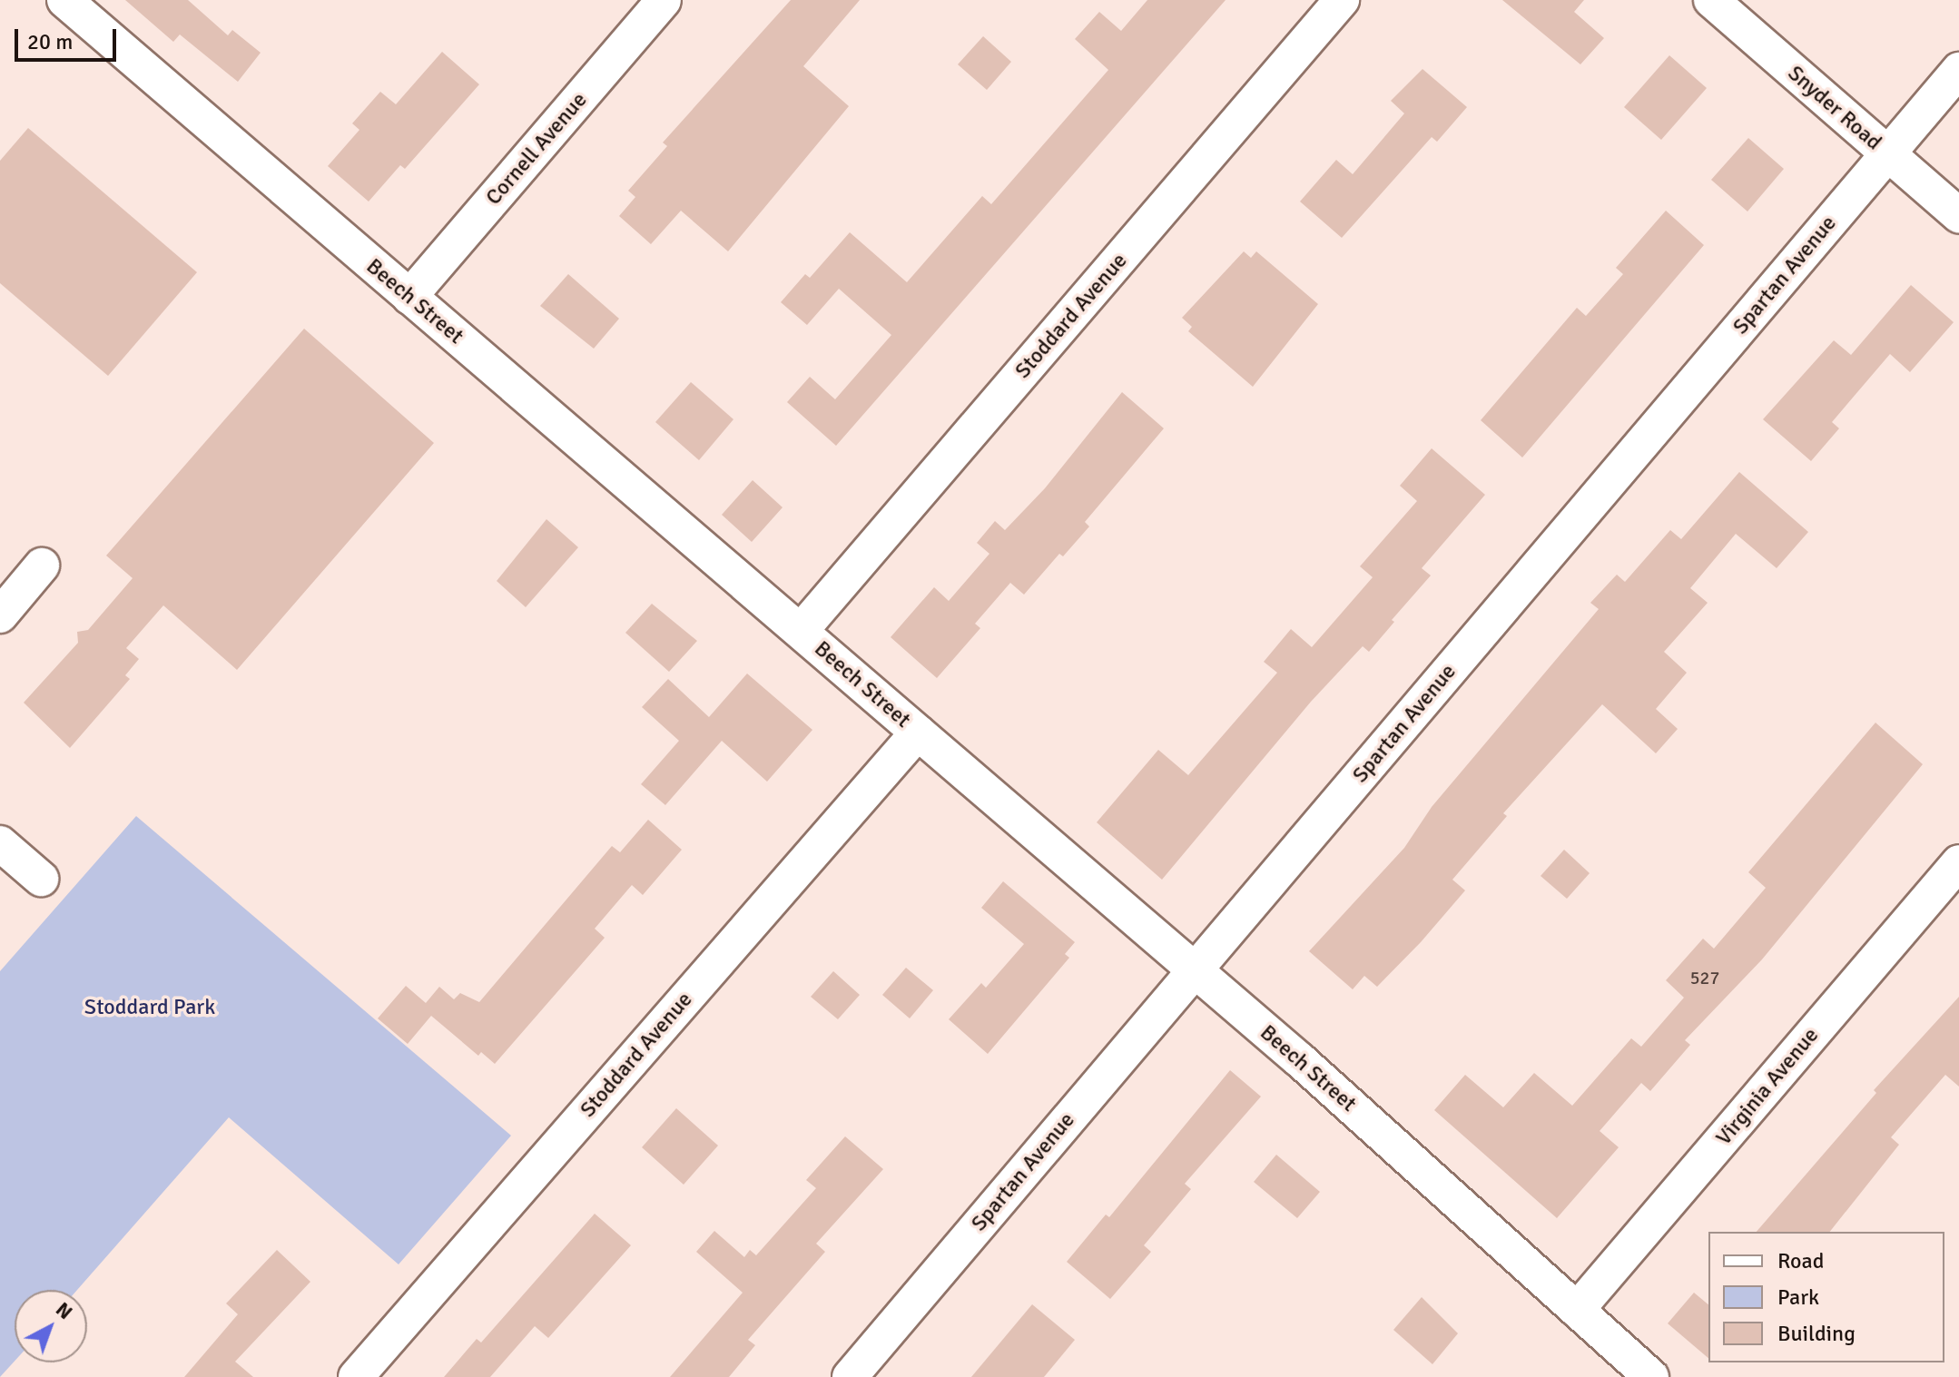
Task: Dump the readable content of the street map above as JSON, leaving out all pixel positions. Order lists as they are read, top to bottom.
{
  "streets": {
    "street": [
      "Snyder Road",
      "Cornell Avenue",
      "Spartan Avenue",
      "Beech Street",
      "Stoddard Avenue",
      "Virginia Avenue"
    ]
  },
  "crossings": [
    ["Snyder Road", "Spartan Avenue"],
    ["Cornell Avenue", "Beech Street"],
    ["Spartan Avenue", "Beech Street"],
    ["Beech Street", "Stoddard Avenue"],
    ["Beech Street", "Virginia Avenue"]
  ],
  "parks": ["Stoddard Park"],
  "house_numbers": ["527"],
  "legend": ["Road", "Park", "Building"],
  "scale_bar": "20 m",
  "north": "top right"
}
